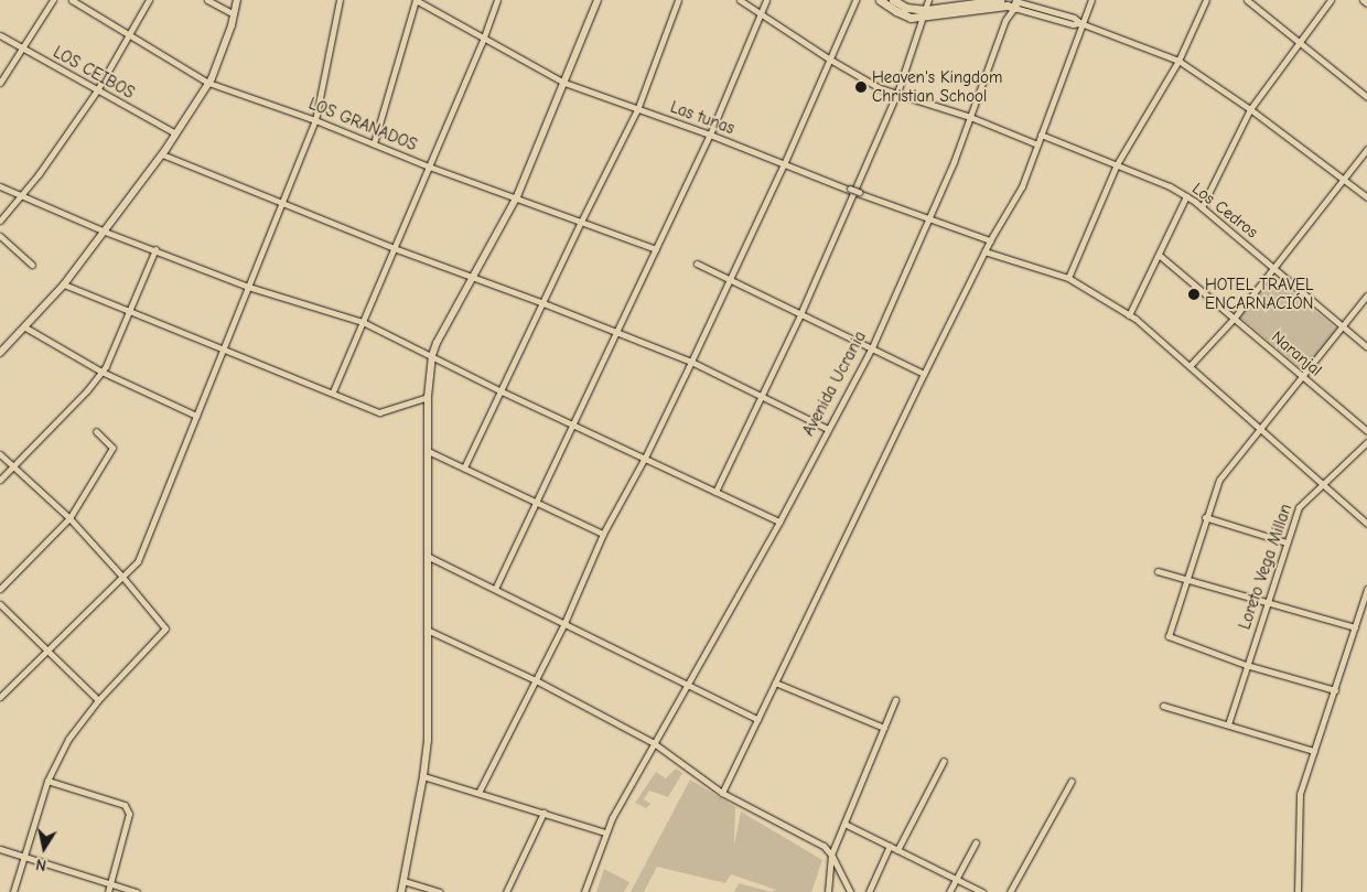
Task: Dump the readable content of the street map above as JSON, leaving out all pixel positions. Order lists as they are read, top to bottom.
{
  "streets": {
    "street": [
      "LOS CEIBOS",
      "Las tunas",
      "LOS GRANADOS",
      "Los Cedros",
      "Naranjal",
      "Avenida Ucrania",
      "Loreto Vega Millan"
    ]
  },
  "crossings": [
    ["Las tunas", "Avenida Ucrania"]
  ],
  "places": ["Heaven's Kingdom Christian School", "HOTEL TRAVEL ENCARNACIÓN"],
  "north": "bottom"
}
